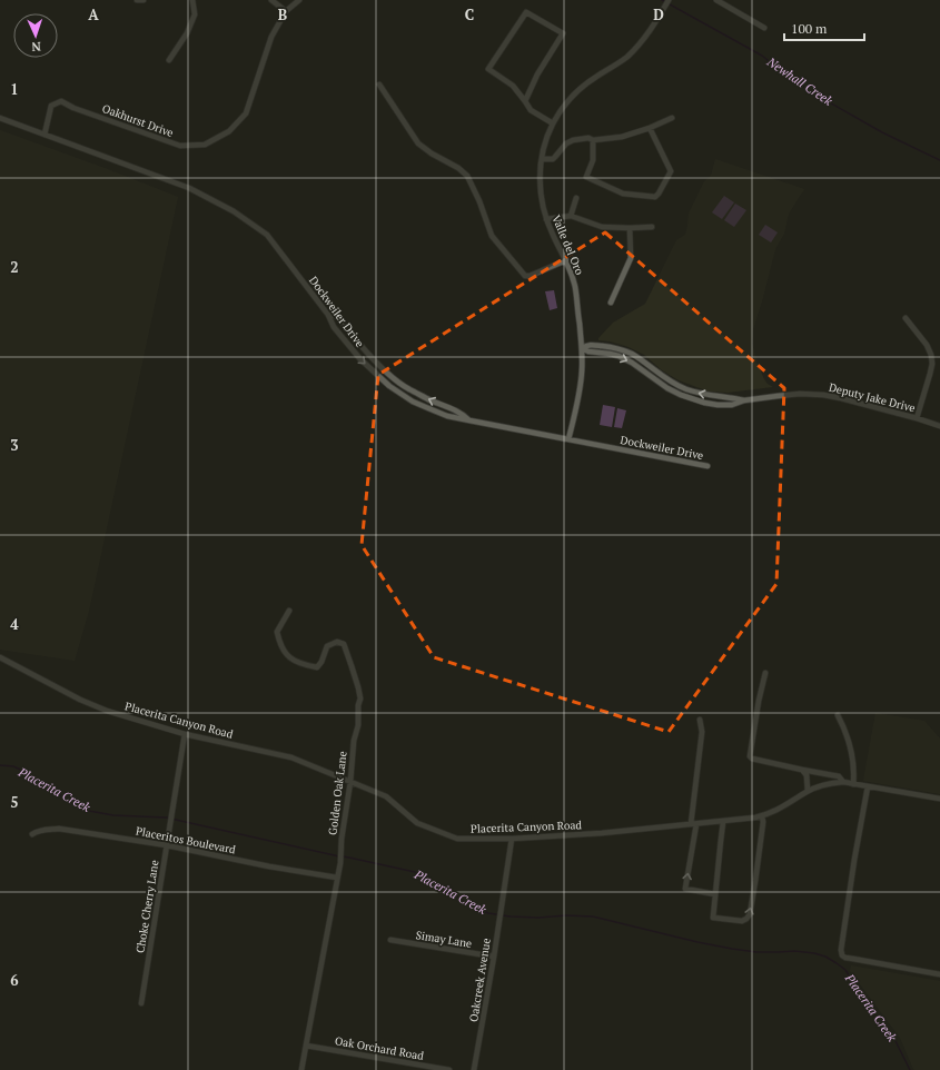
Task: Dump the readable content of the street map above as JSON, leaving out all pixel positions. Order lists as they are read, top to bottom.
{
  "streets": {
    "street": [
      "Oakhurst Drive",
      "Valle del Oro",
      "Dockweiler Drive",
      "Deputy Jake Drive",
      "Placerita Canyon Road",
      "Golden Oak Lane",
      "Placeritos Boulevard",
      "Choke Cherry Lane",
      "Simay Lane",
      "Oakcreek Avenue",
      "Oak Orchard Road"
    ]
  },
  "crossings": [
    ["Oakhurst Drive", "Dockweiler Drive"],
    ["Valle del Oro", "Dockweiler Drive"],
    ["Valle del Oro", "Deputy Jake Drive"],
    ["Placerita Canyon Road", "Golden Oak Lane"],
    ["Placerita Canyon Road", "Choke Cherry Lane"],
    ["Placerita Canyon Road", "Oakcreek Avenue"],
    ["Golden Oak Lane", "Placeritos Boulevard"],
    ["Golden Oak Lane", "Oak Orchard Road"],
    ["Placeritos Boulevard", "Choke Cherry Lane"],
    ["Simay Lane", "Oakcreek Avenue"]
  ],
  "water": ["Newhall Creek", "Placerita Creek"],
  "scale_bar": "100 m",
  "north": "bottom",
  "grid": {
    "columns": [
      "A",
      "B",
      "C",
      "D"
    ],
    "rows": [
      "1",
      "2",
      "3",
      "4",
      "5",
      "6"
    ]
  }
}
